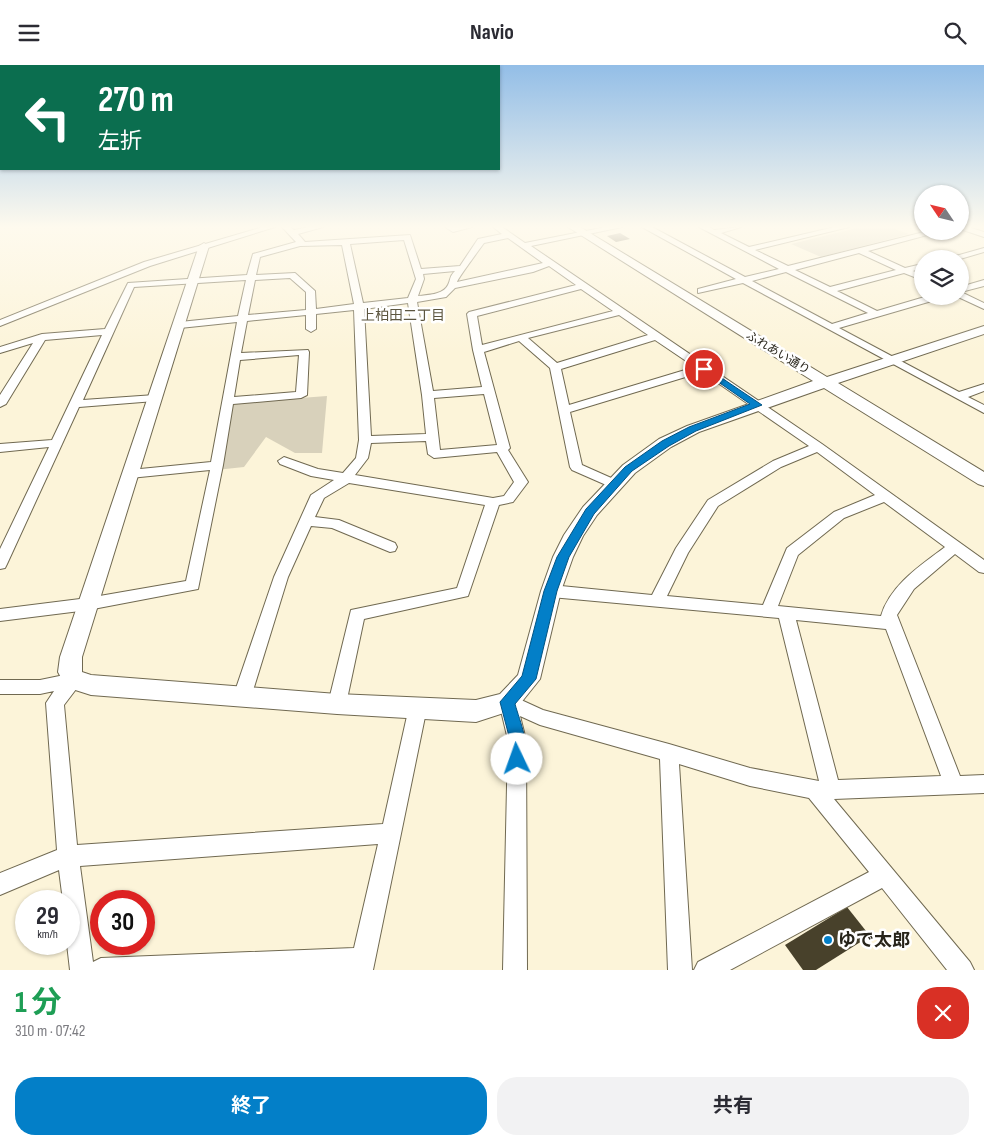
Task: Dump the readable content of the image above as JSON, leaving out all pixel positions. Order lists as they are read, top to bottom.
{
  "streets": {
    "street": ["ふれあい通り"]
  },
  "districts": ["上柏田二丁目"],
  "places": ["ゆで太郎"],
  "north": "top left",
  "page": {
    "header": "Navio",
    "turn": ["270 m", "左折"],
    "speed": "29 km/h",
    "limit": "30",
    "heading": ["1 分", "310 m · 07:42"],
    "buttons": ["終了", "共有"]
  }
}
